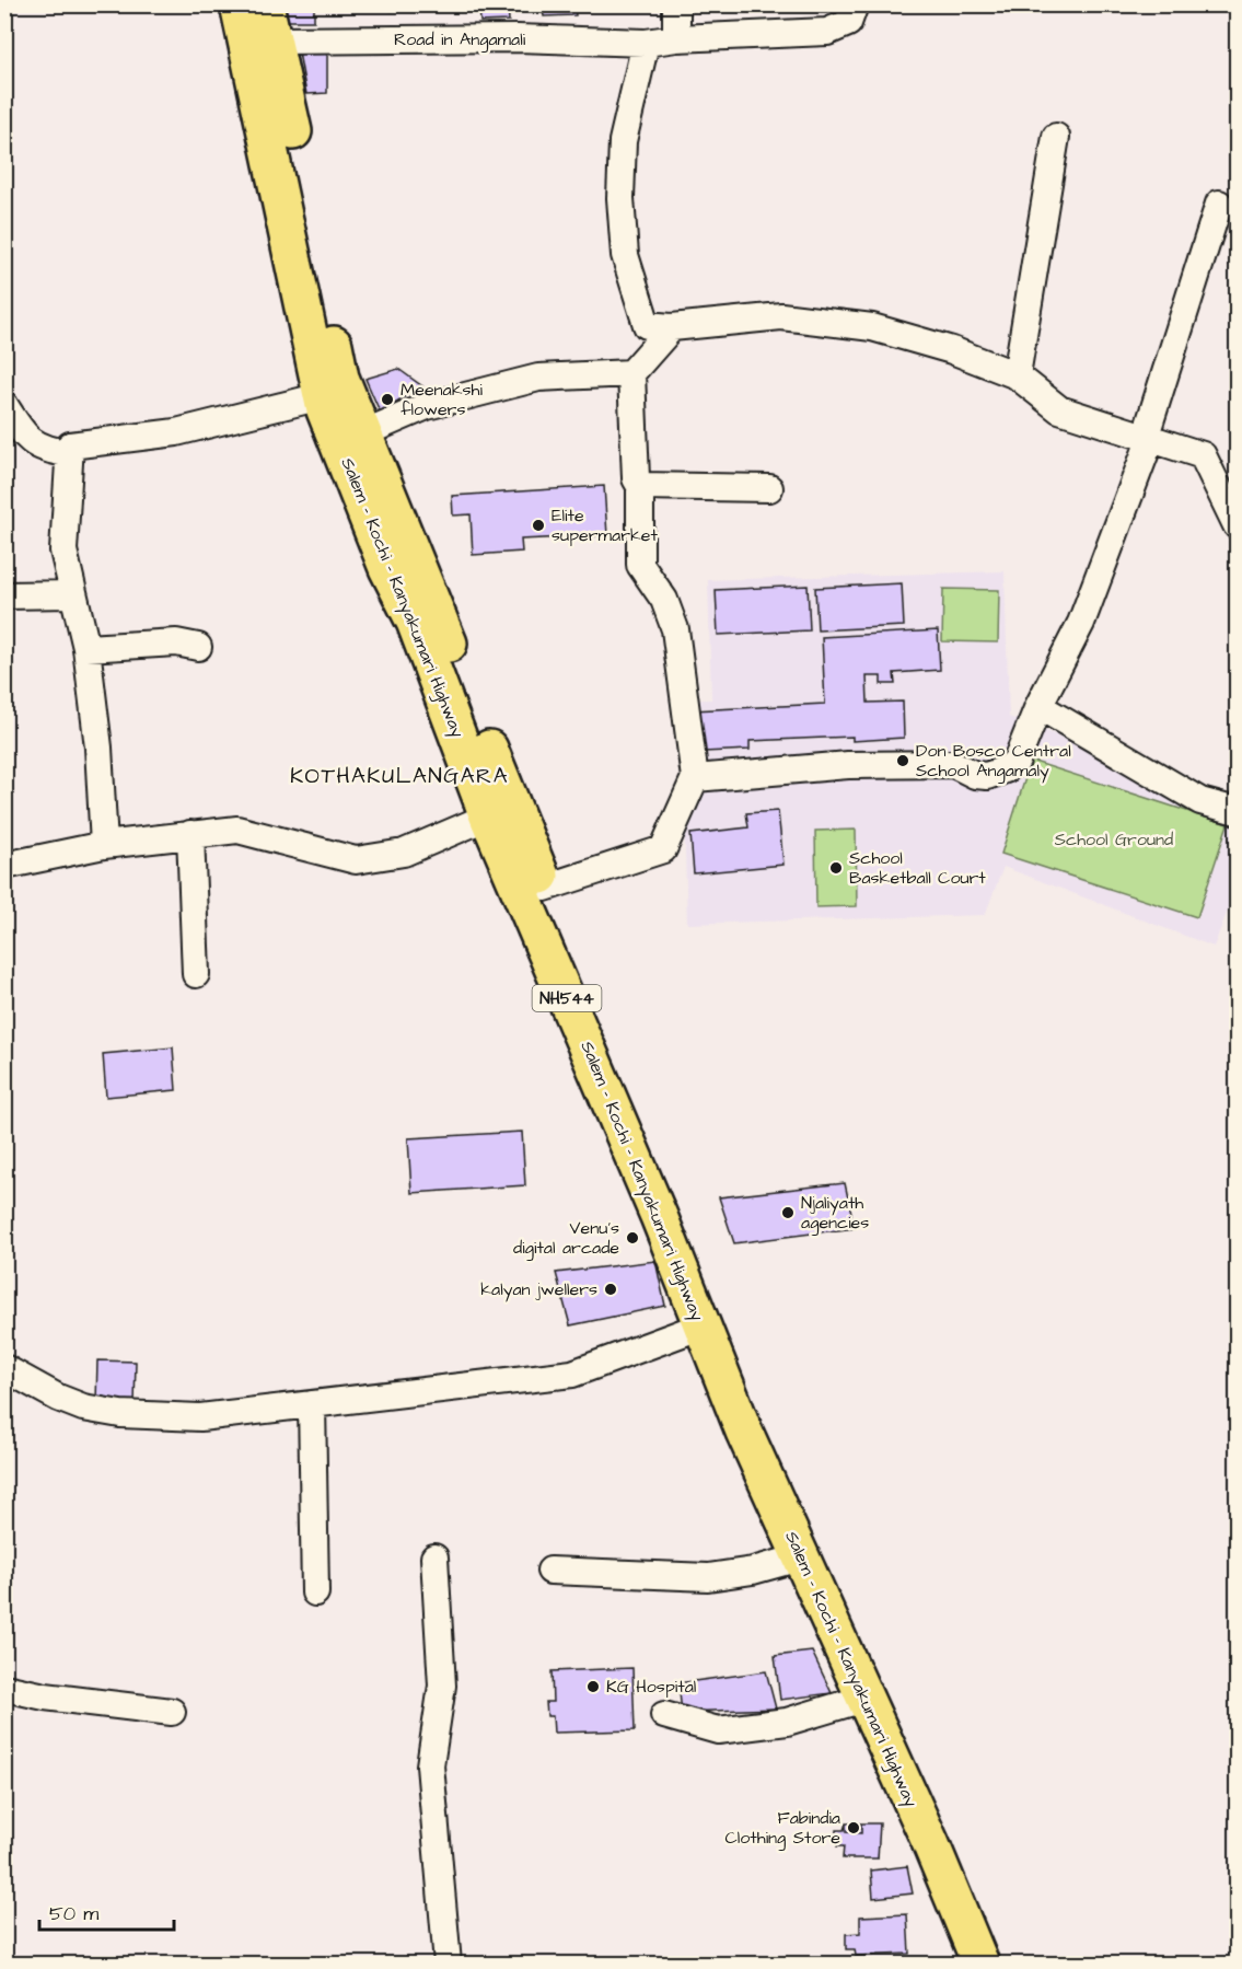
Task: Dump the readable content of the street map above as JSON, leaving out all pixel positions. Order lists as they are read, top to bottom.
{
  "streets": {
    "highway": ["Salem - Kochi - Kanyakumari Highway", "NH544"],
    "street": ["Road in Angamali"]
  },
  "crossings": [
    ["Road in Angamali", "Salem - Kochi - Kanyakumari Highway"]
  ],
  "districts": ["KOTHAKULANGARA"],
  "parks": ["School Ground"],
  "places": [
    "Meenakshi flowers",
    "Elite supermarket",
    "Don Bosco Central School Angamaly",
    "School Basketball Court",
    "Njaliyath agencies",
    "Venu's digital arcade",
    "kalyan jwellers",
    "KG Hospital",
    "Fabindia Clothing Store"
  ],
  "scale_bar": "50 m"
}
